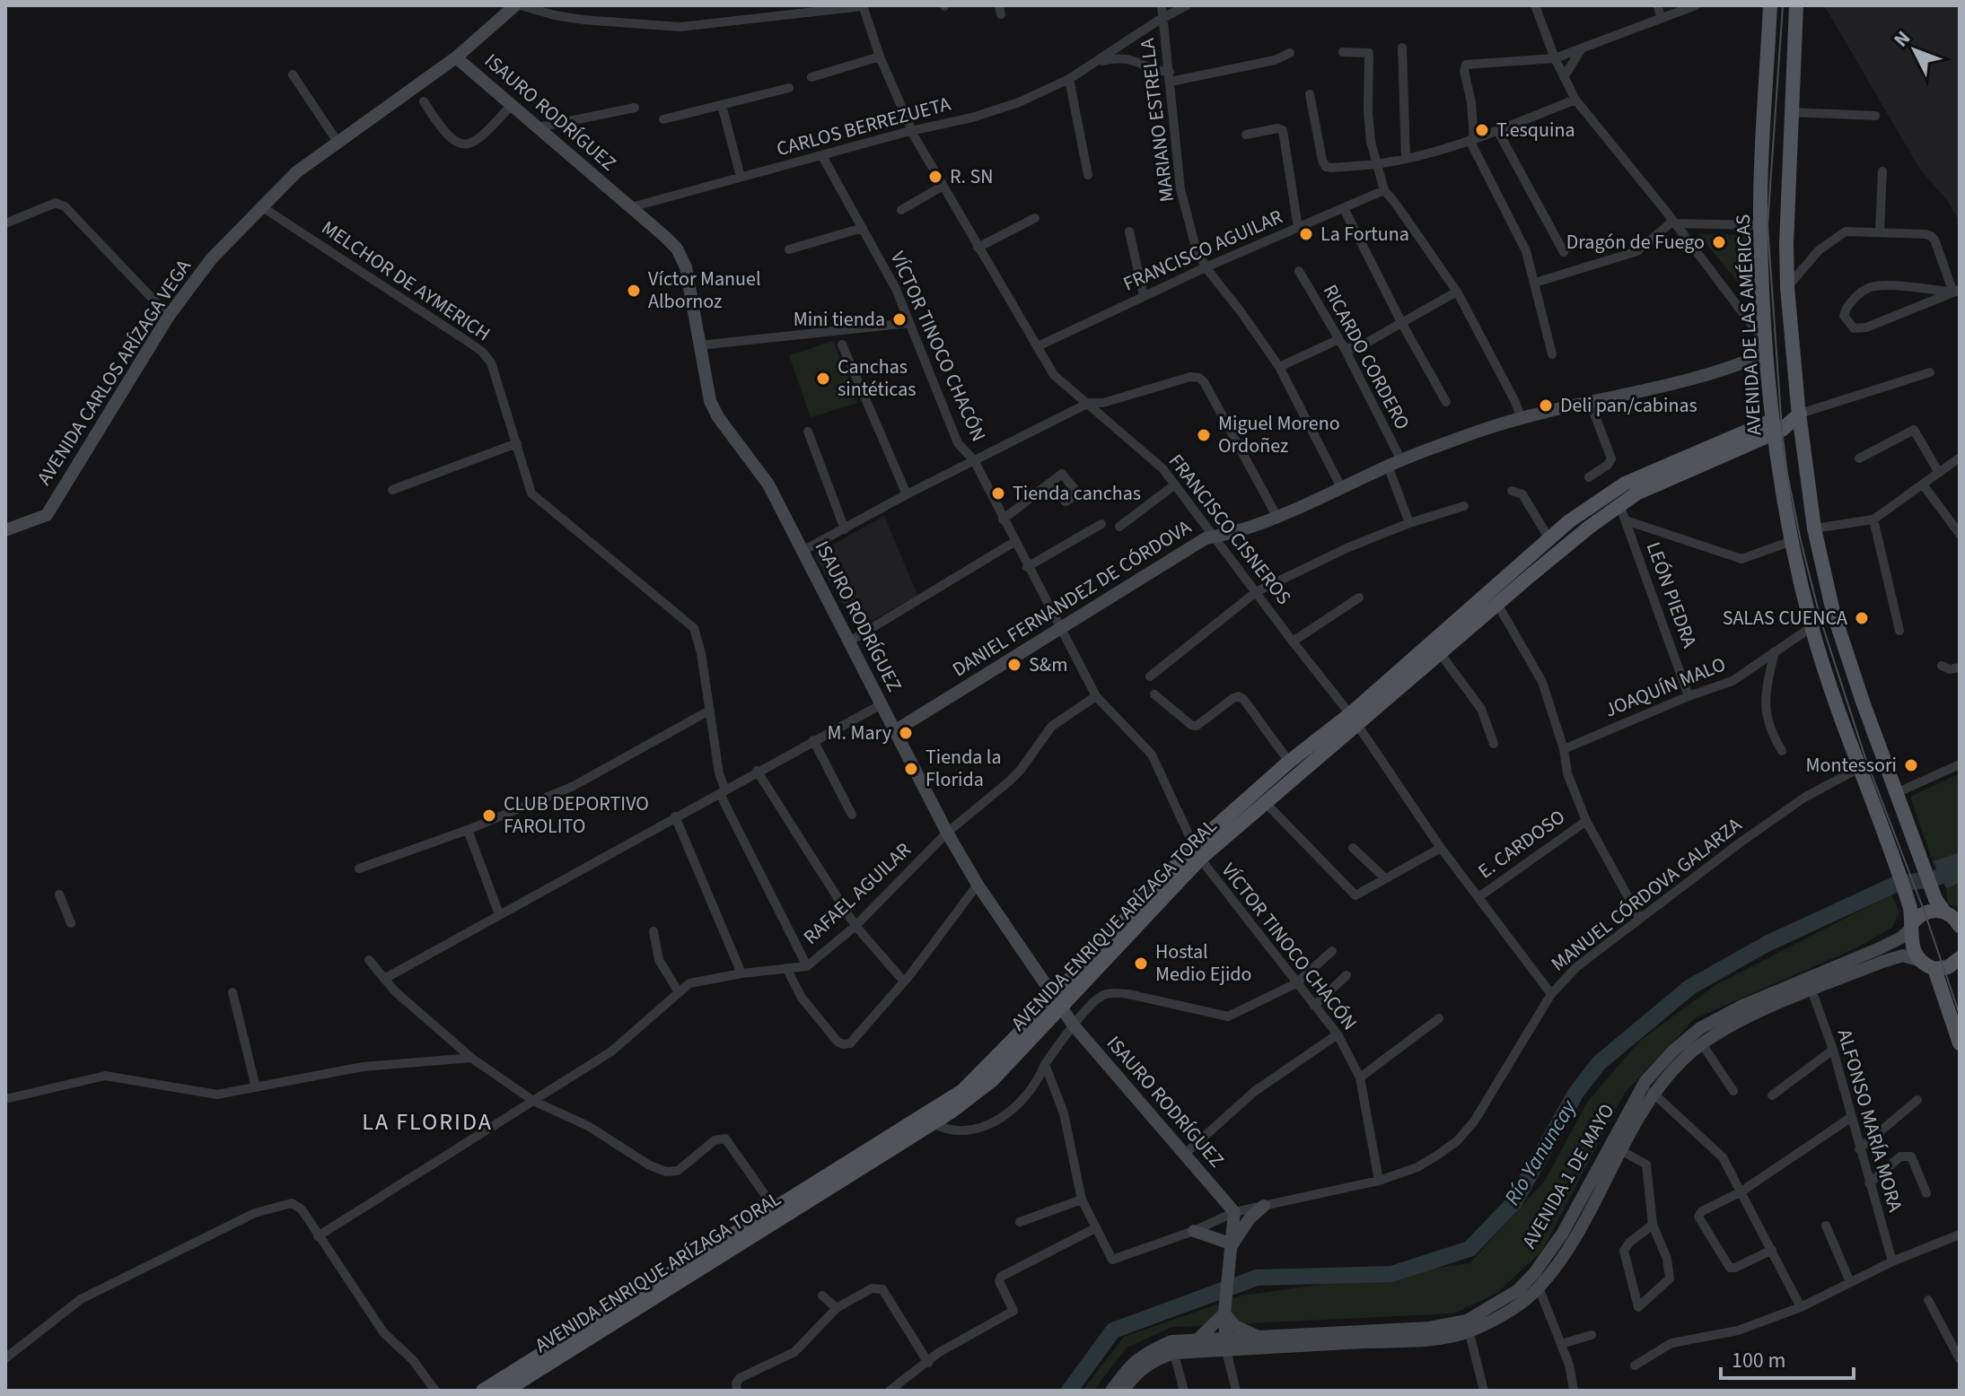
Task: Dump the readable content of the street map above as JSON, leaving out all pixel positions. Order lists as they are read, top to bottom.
{
  "streets": {
    "main road": ["AVENIDA DE LAS AMÉRICAS", "AVENIDA ENRIQUE ARÍZAGA TORAL"],
    "street": [
      "ISAURO RODRÍGUEZ",
      "MARIANO ESTRELLA",
      "CARLOS BERREZUETA",
      "FRANCISCO AGUILAR",
      "MELCHOR DE AYMERICH",
      "VÍCTOR TINOCO CHACÓN",
      "RICARDO CORDERO",
      "AVENIDA CARLOS ARÍZAGA VEGA",
      "FRANCISCO CISNEROS",
      "LEÓN PIEDRA",
      "DANIEL FERNANDEZ DE CÓRDOVA",
      "JOAQUÍN MALO",
      "E. CARDOSO",
      "RAFAEL AGUILAR",
      "MANUEL CÓRDOVA GALARZA",
      "ALFONSO MARÍA MORA",
      "AVENIDA 1 DE MAYO"
    ]
  },
  "crossings": [
    ["ISAURO RODRÍGUEZ", "CARLOS BERREZUETA"],
    ["ISAURO RODRÍGUEZ", "AVENIDA CARLOS ARÍZAGA VEGA"],
    ["ISAURO RODRÍGUEZ", "DANIEL FERNANDEZ DE CÓRDOVA"],
    ["ISAURO RODRÍGUEZ", "RAFAEL AGUILAR"],
    ["ISAURO RODRÍGUEZ", "MANUEL CÓRDOVA GALARZA"],
    ["ISAURO RODRÍGUEZ", "AVENIDA ENRIQUE ARÍZAGA TORAL"],
    ["MARIANO ESTRELLA", "CARLOS BERREZUETA"],
    ["MARIANO ESTRELLA", "FRANCISCO AGUILAR"],
    ["MARIANO ESTRELLA", "DANIEL FERNANDEZ DE CÓRDOVA"],
    ["CARLOS BERREZUETA", "VÍCTOR TINOCO CHACÓN"],
    ["CARLOS BERREZUETA", "FRANCISCO CISNEROS"],
    ["FRANCISCO AGUILAR", "FRANCISCO CISNEROS"],
    ["MELCHOR DE AYMERICH", "AVENIDA CARLOS ARÍZAGA VEGA"],
    ["MELCHOR DE AYMERICH", "RAFAEL AGUILAR"],
    ["AVENIDA DE LAS AMÉRICAS", "DANIEL FERNANDEZ DE CÓRDOVA"],
    ["AVENIDA DE LAS AMÉRICAS", "JOAQUÍN MALO"],
    ["AVENIDA DE LAS AMÉRICAS", "MANUEL CÓRDOVA GALARZA"],
    ["AVENIDA DE LAS AMÉRICAS", "AVENIDA ENRIQUE ARÍZAGA TORAL"],
    ["AVENIDA DE LAS AMÉRICAS", "AVENIDA 1 DE MAYO"],
    ["VÍCTOR TINOCO CHACÓN", "DANIEL FERNANDEZ DE CÓRDOVA"],
    ["VÍCTOR TINOCO CHACÓN", "RAFAEL AGUILAR"],
    ["VÍCTOR TINOCO CHACÓN", "MANUEL CÓRDOVA GALARZA"],
    ["VÍCTOR TINOCO CHACÓN", "AVENIDA ENRIQUE ARÍZAGA TORAL"],
    ["RICARDO CORDERO", "DANIEL FERNANDEZ DE CÓRDOVA"],
    ["FRANCISCO CISNEROS", "DANIEL FERNANDEZ DE CÓRDOVA"],
    ["FRANCISCO CISNEROS", "E. CARDOSO"],
    ["FRANCISCO CISNEROS", "MANUEL CÓRDOVA GALARZA"],
    ["FRANCISCO CISNEROS", "AVENIDA ENRIQUE ARÍZAGA TORAL"],
    ["LEÓN PIEDRA", "JOAQUÍN MALO"],
    ["LEÓN PIEDRA", "AVENIDA ENRIQUE ARÍZAGA TORAL"],
    ["ALFONSO MARÍA MORA", "AVENIDA 1 DE MAYO"]
  ],
  "districts": ["LA FLORIDA"],
  "water": ["Río Yanuncay"],
  "places": [
    "T.esquina",
    "R. SN",
    "La Fortuna",
    "Dragón de Fuego",
    "Víctor Manuel Albornoz",
    "Mini tienda",
    "Canchas sintéticas",
    "Deli pan/cabinas",
    "Miguel Moreno Ordoñez",
    "Tienda canchas",
    "SALAS CUENCA",
    "S&m",
    "M. Mary",
    "Montessori",
    "Tienda la Florida",
    "CLUB DEPORTIVO FAROLITO",
    "Hostal Medio Ejido"
  ],
  "scale_bar": "100 m",
  "north": "top left"
}
